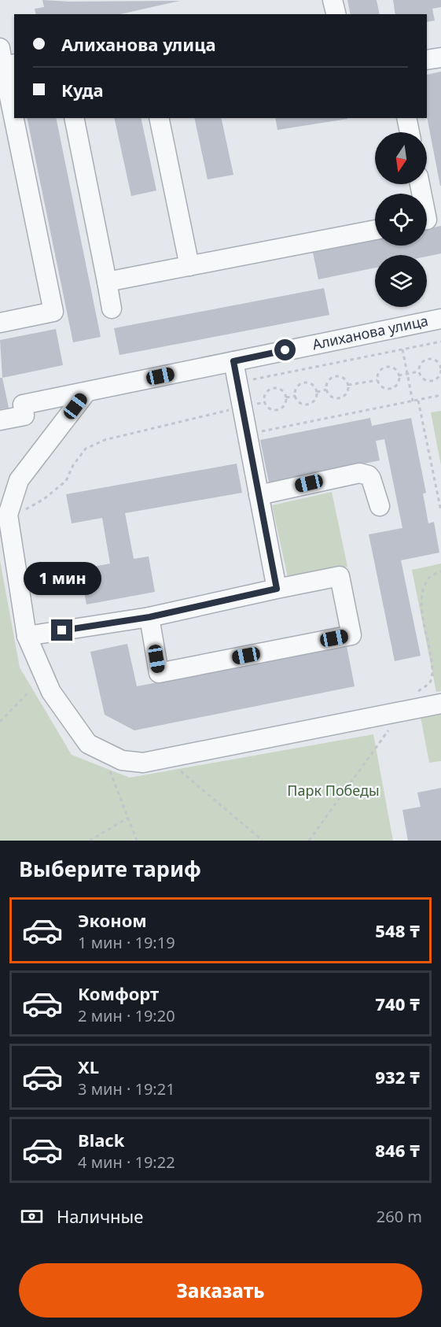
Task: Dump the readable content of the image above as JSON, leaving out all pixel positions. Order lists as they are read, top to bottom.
{
  "streets": {
    "street": ["Алиханова улица"]
  },
  "parks": ["Парк Победы"],
  "north": "bottom",
  "page": {
    "banner": ["Алиханова улица", "Куда"],
    "bubble": "1 мин",
    "heading": "Выберите тариф",
    "list": [
      {
        "name": "Эконом",
        "note": "1 мин · 19:19",
        "value": "548 ₸"
      },
      {
        "name": "Комфорт",
        "note": "2 мин · 19:20",
        "value": "740 ₸"
      },
      {
        "name": "XL",
        "note": "3 мин · 19:21",
        "value": "932 ₸"
      },
      {
        "name": "Black",
        "note": "4 мин · 19:22",
        "value": "846 ₸"
      }
    ],
    "pay": ["Наличные", "260 m"],
    "buttons": "Заказать"
  }
}
